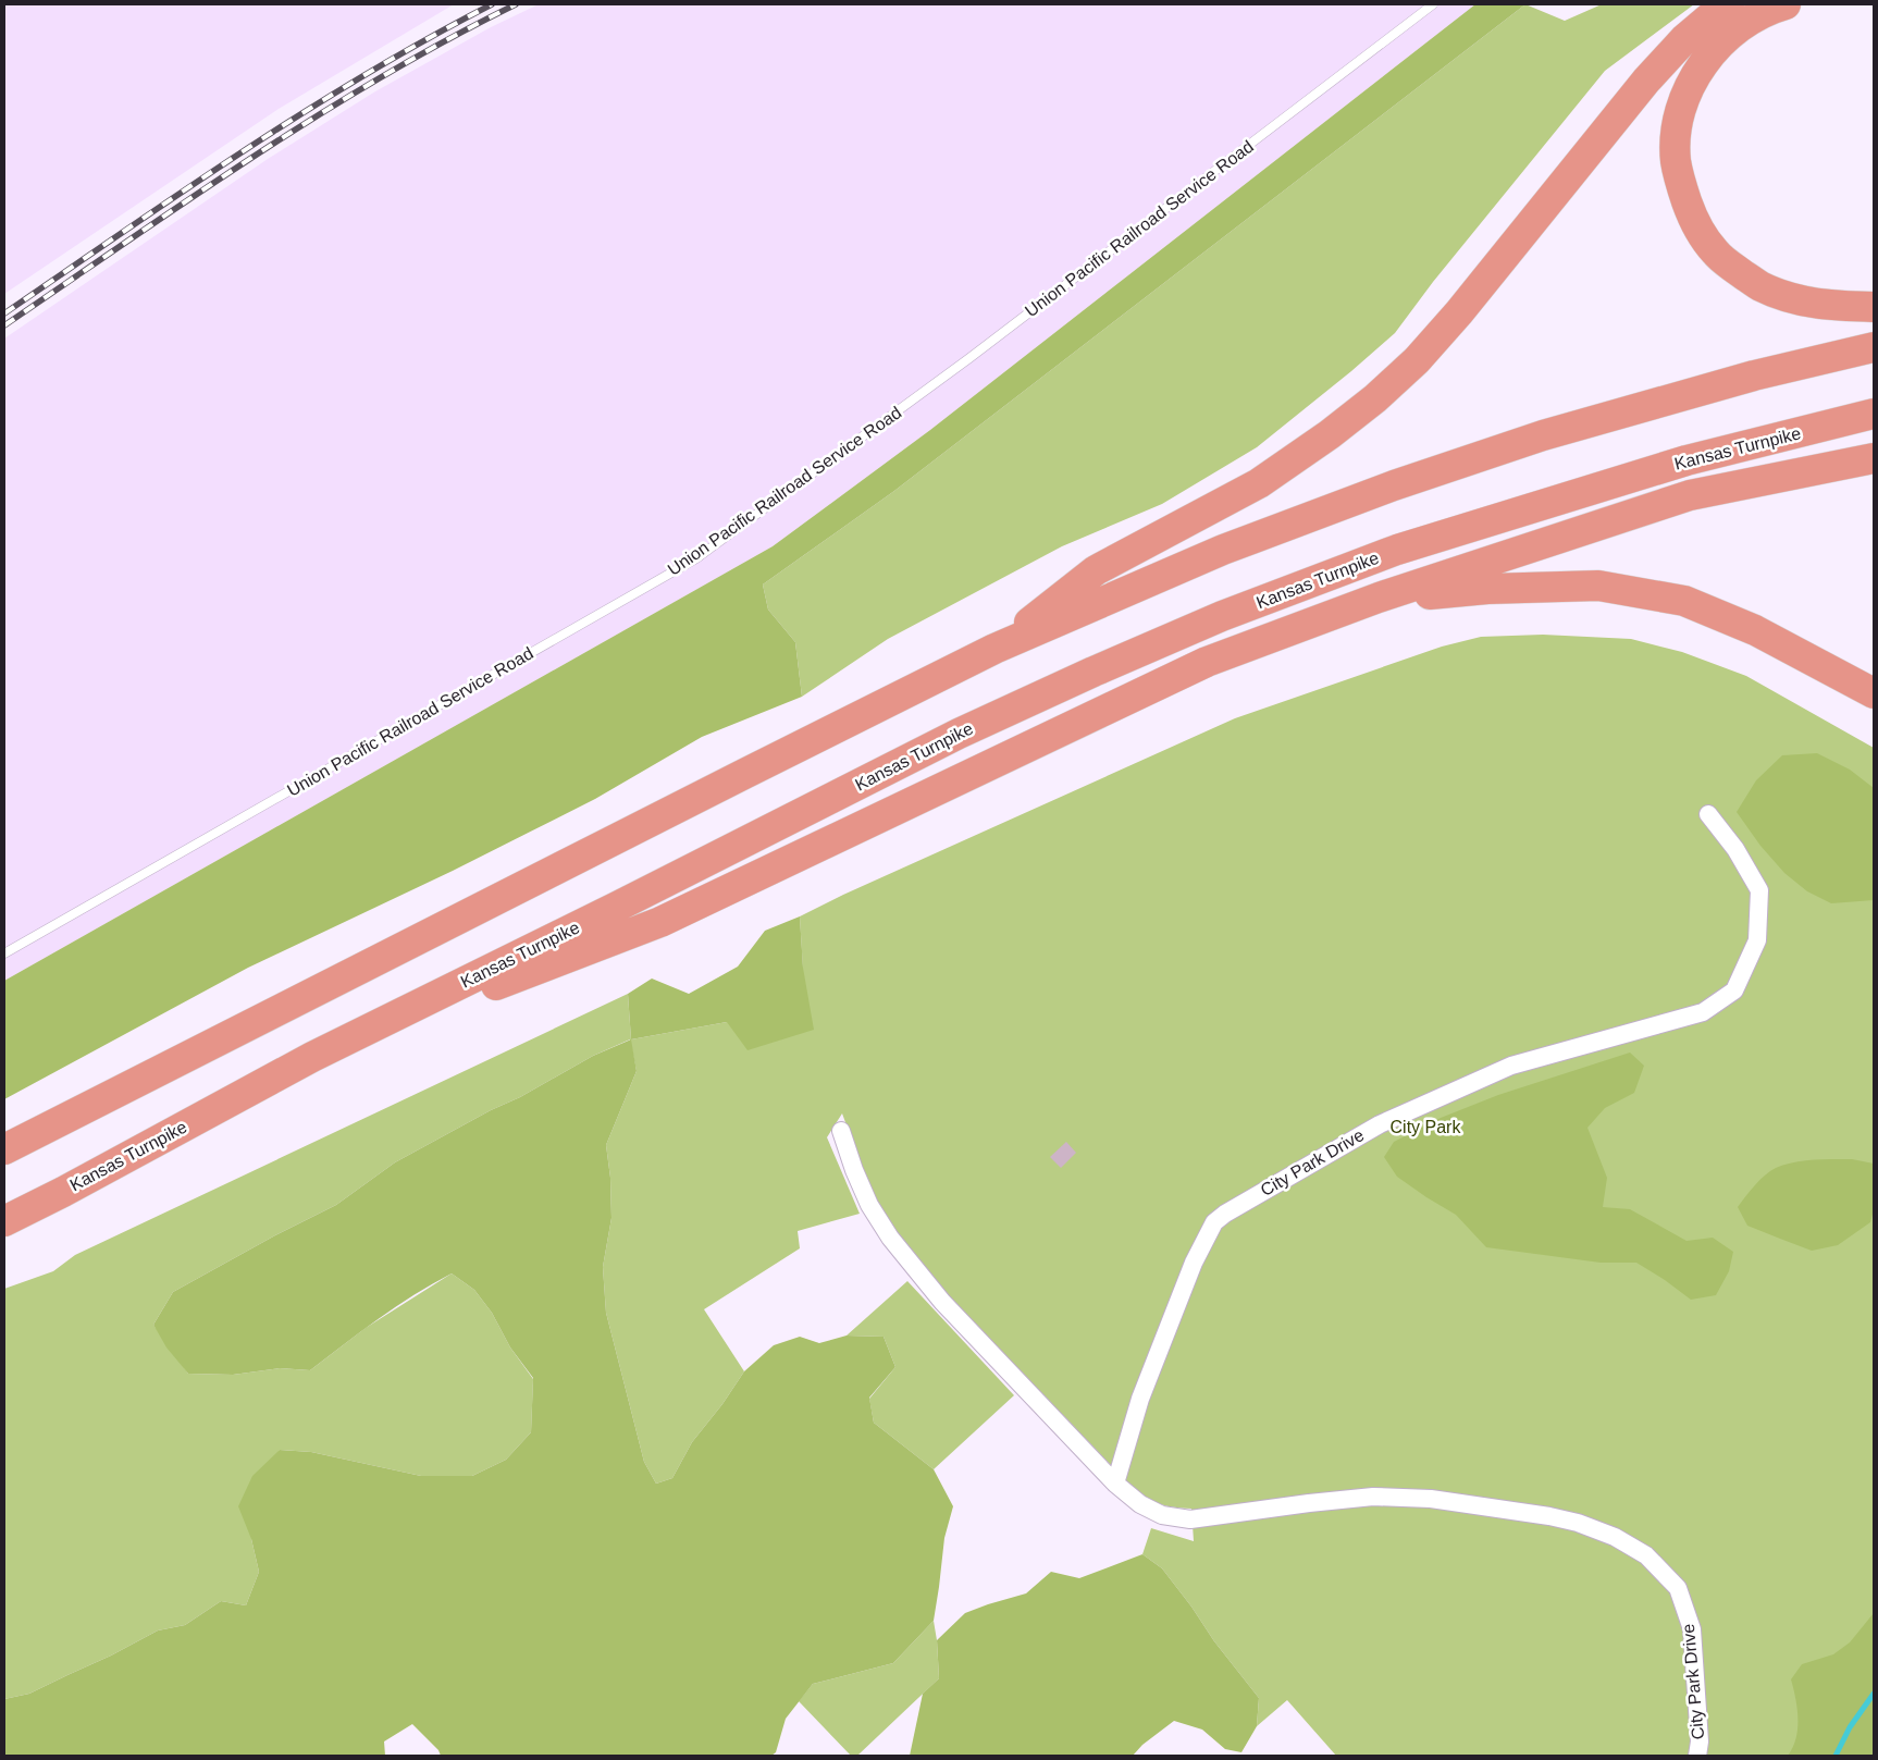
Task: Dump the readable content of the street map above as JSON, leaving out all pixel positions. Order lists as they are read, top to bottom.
{
  "streets": {
    "highway": ["Kansas Turnpike"],
    "street": ["City Park Drive"],
    "lane": ["Union Pacific Railroad Service Road"]
  },
  "parks": ["City Park"]
}
